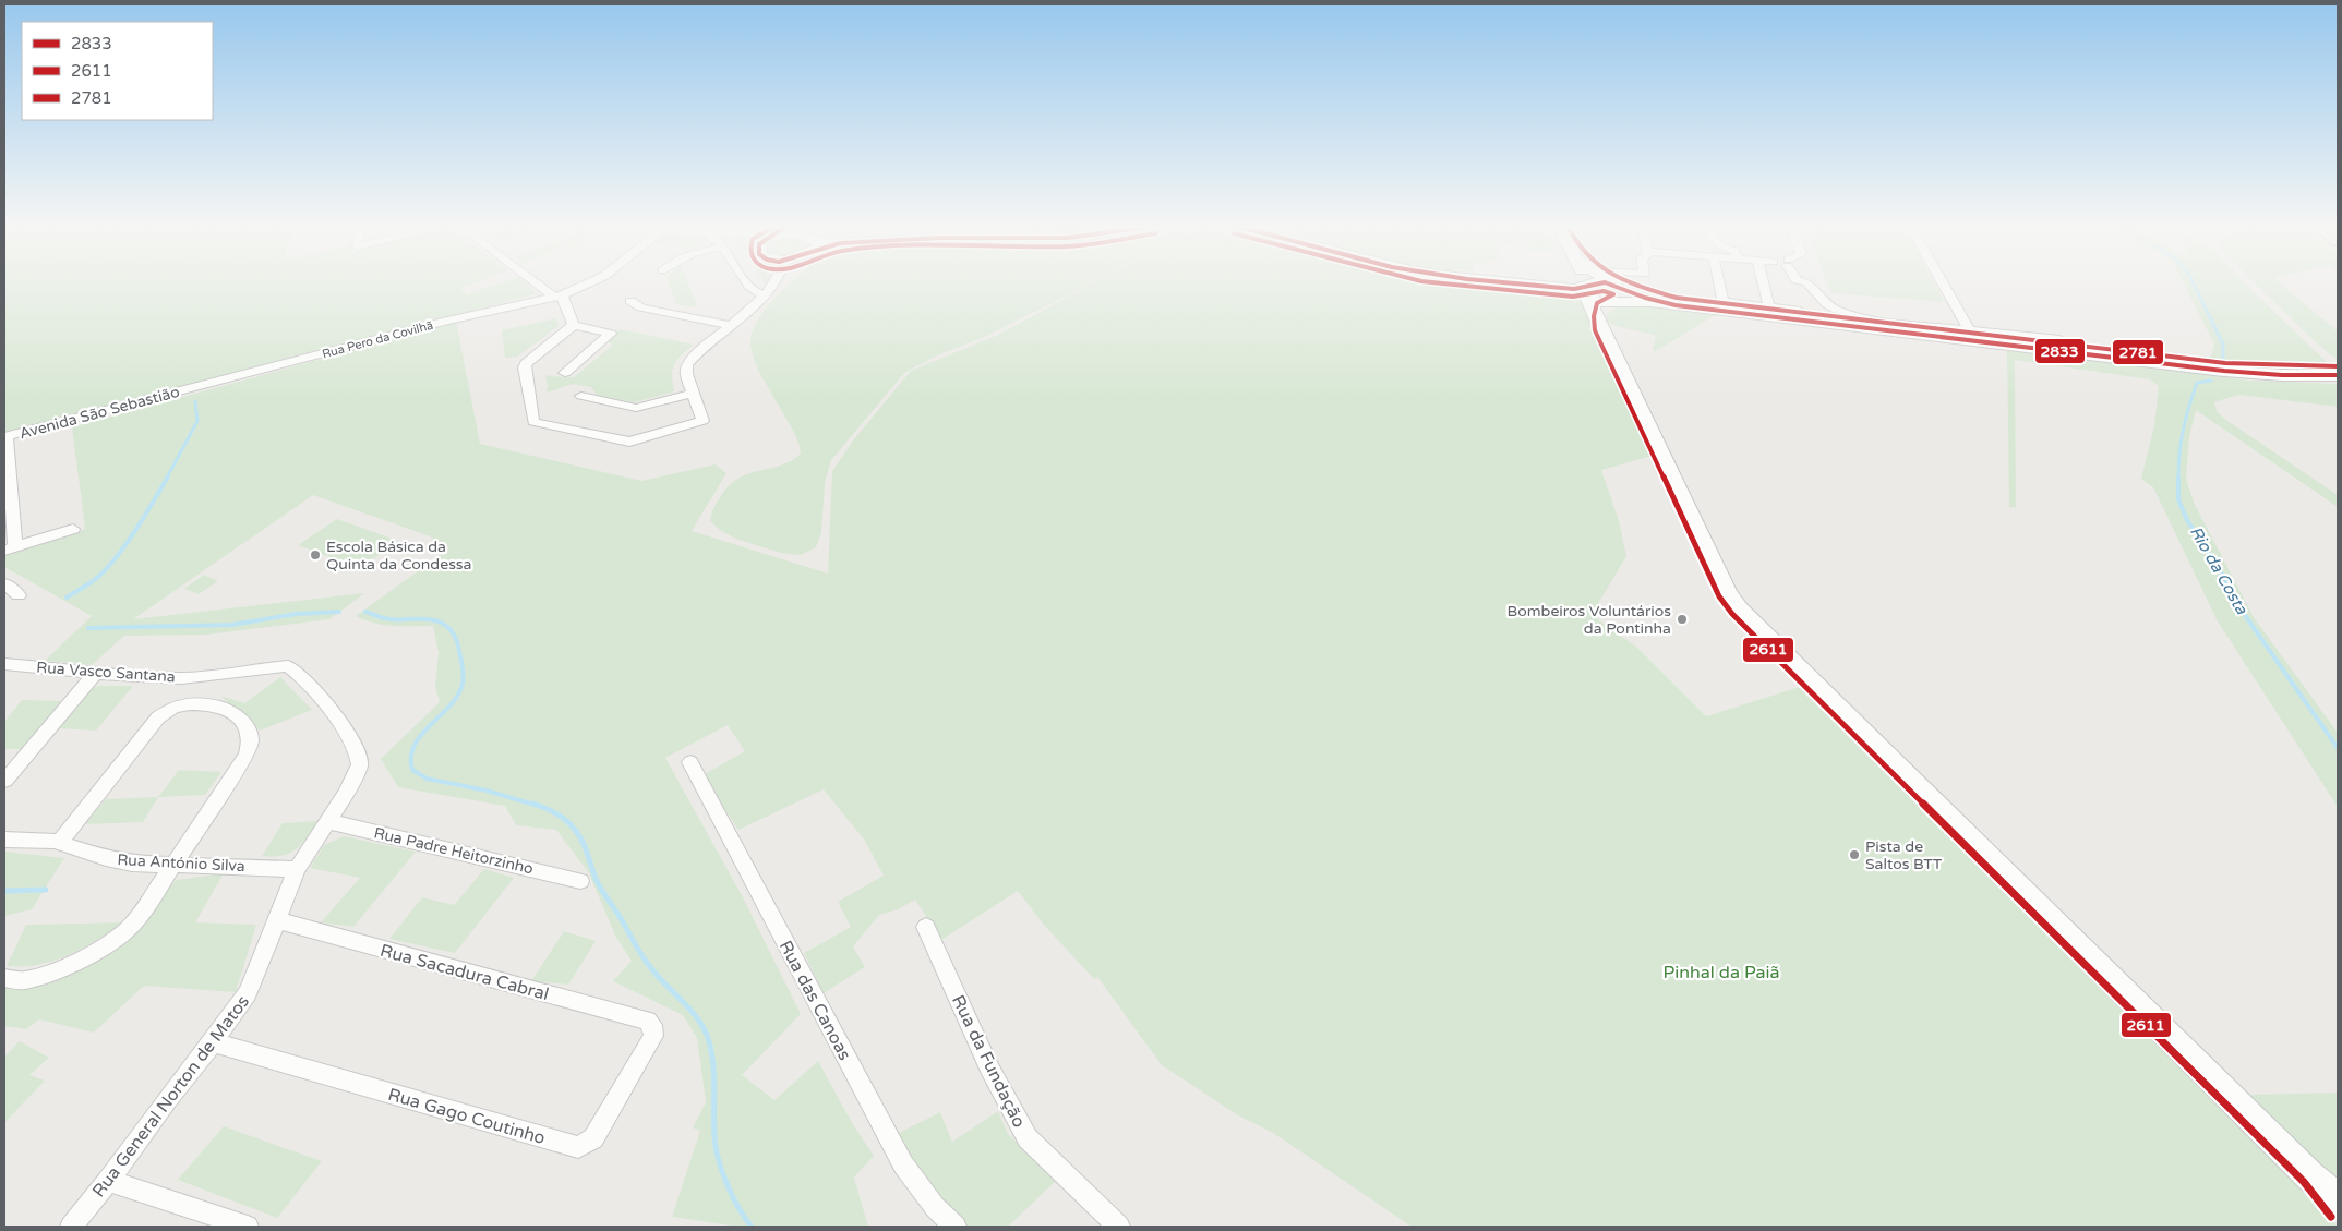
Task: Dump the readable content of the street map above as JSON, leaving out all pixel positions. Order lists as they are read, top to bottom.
{
  "streets": {
    "street": [
      "Rua Pero da Covilhã",
      "Avenida São Sebastião",
      "Rua Vasco Santana",
      "Rua Padre Heitorzinho",
      "Rua António Silva",
      "Rua Sacadura Cabral",
      "Rua das Canoas",
      "Rua da Fundação",
      "Rua General Norton de Matos",
      "Rua Gago Coutinho"
    ]
  },
  "crossings": [
    ["Rua Pero da Covilhã", "Avenida São Sebastião"],
    ["Rua Vasco Santana", "Rua Padre Heitorzinho"],
    ["Rua Vasco Santana", "Rua António Silva"],
    ["Rua Vasco Santana", "Rua General Norton de Matos"],
    ["Rua António Silva", "Rua General Norton de Matos"],
    ["Rua Sacadura Cabral", "Rua General Norton de Matos"],
    ["Rua Sacadura Cabral", "Rua Gago Coutinho"],
    ["Rua General Norton de Matos", "Rua Gago Coutinho"]
  ],
  "water": ["Rio da Costa"],
  "parks": ["Pinhal da Paiã"],
  "places": ["Escola Básica da Quinta da Condessa", "Bombeiros Voluntários da Pontinha", "Pista de Saltos BTT"],
  "lines": ["transit line 2833", "transit line 2611", "transit line 2781"],
  "legend": ["2833", "2611", "2781"]
}
